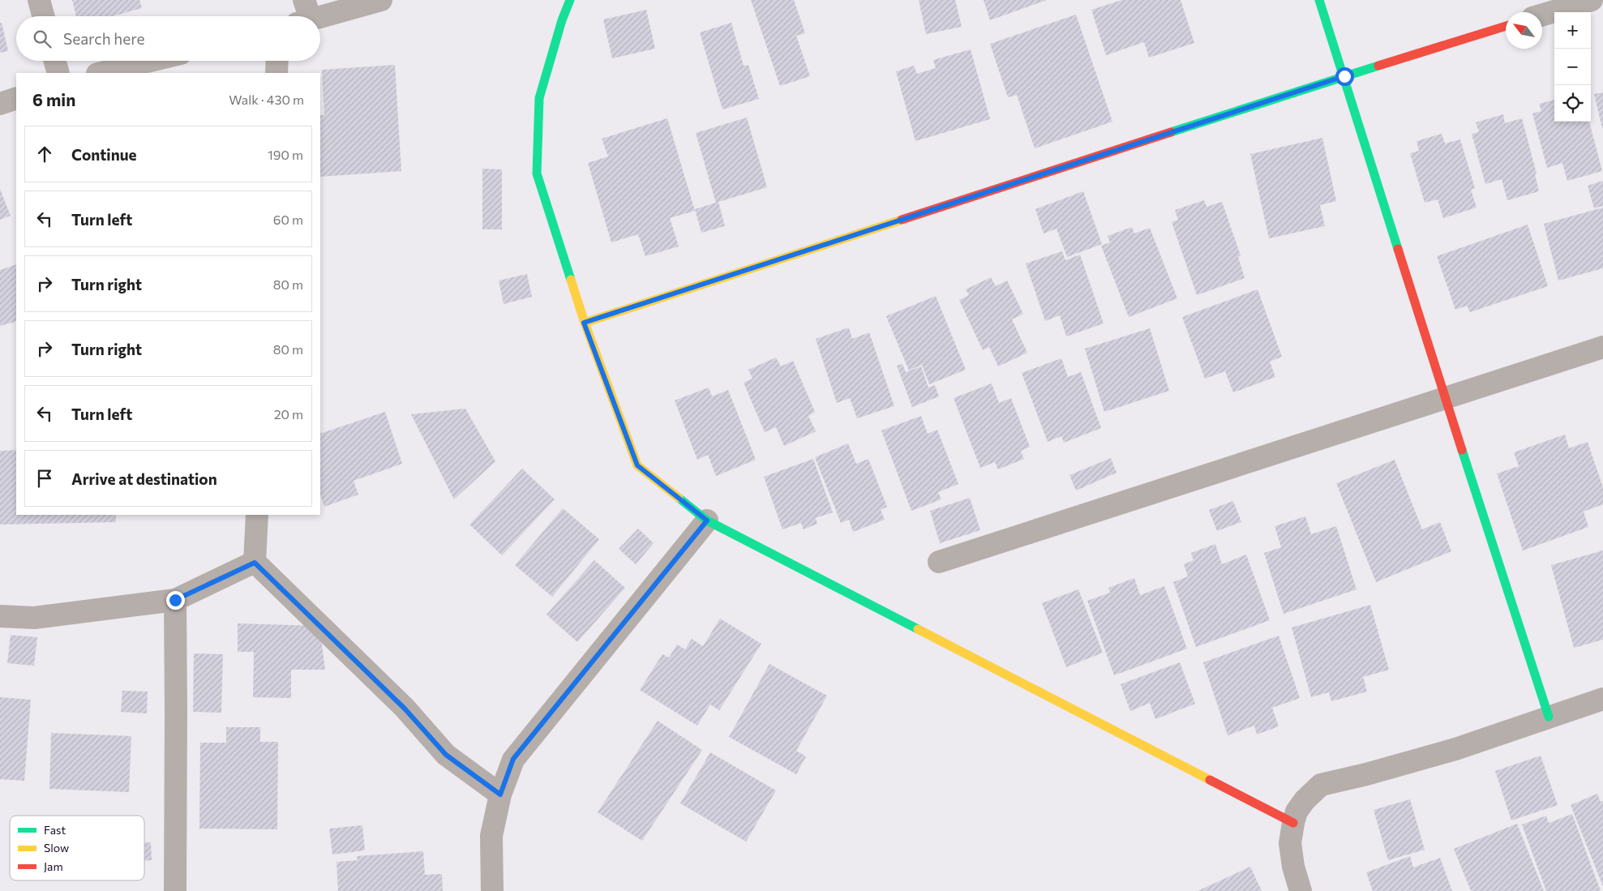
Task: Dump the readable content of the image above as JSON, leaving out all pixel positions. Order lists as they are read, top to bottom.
{
  "legend": ["Fast", "Slow", "Jam"],
  "north": "top left",
  "page": {
    "map_buttons": ["+", "−"],
    "search": "Search here",
    "heading": ["6 min", "Walk · 430 m"],
    "list": [
      ["Continue", "190 m"],
      ["Turn left", "60 m"],
      ["Turn right", "80 m"],
      ["Turn right", "80 m"],
      ["Turn left", "20 m"],
      "Arrive at destination"
    ]
  }
}
